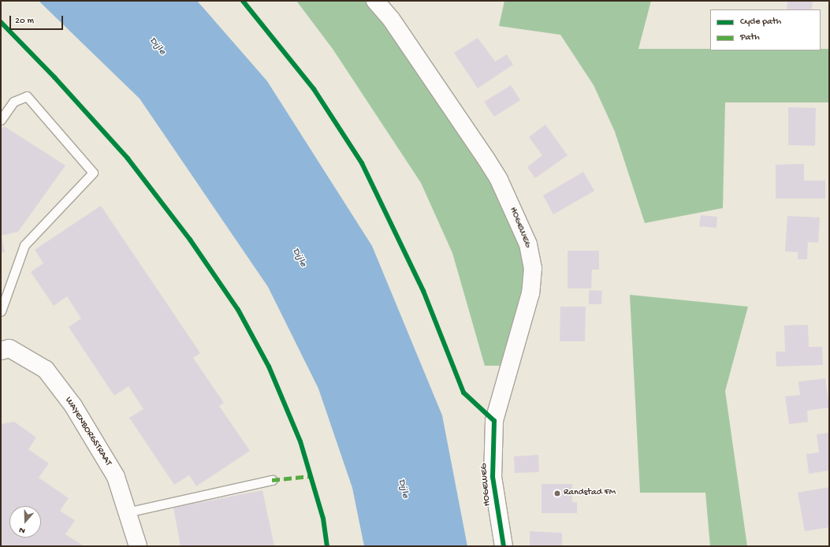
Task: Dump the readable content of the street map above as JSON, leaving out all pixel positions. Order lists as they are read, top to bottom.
{
  "streets": {
    "street": ["HOGEWEG", "WAYENBORGSTRAAT"]
  },
  "water": ["Dijle"],
  "places": ["Randstad FM"],
  "legend": ["Cycle path", "Path"],
  "scale_bar": "20 m",
  "north": "bottom"
}
